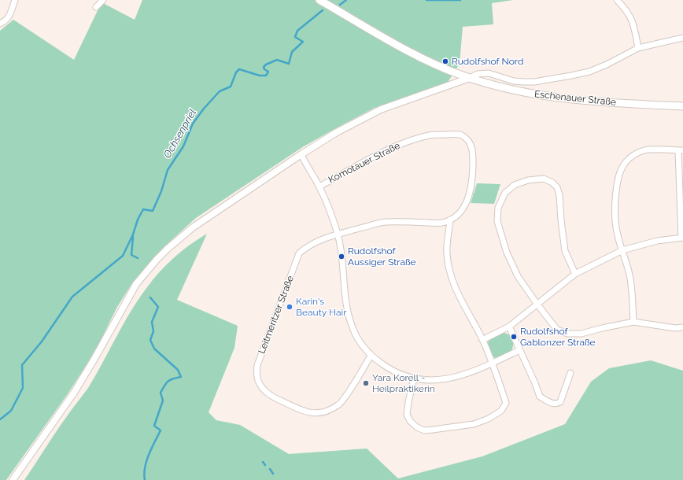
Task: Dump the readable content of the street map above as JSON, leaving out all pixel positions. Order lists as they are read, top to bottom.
{
  "streets": {
    "main road": ["Eschenauer Straße"],
    "street": ["Komotauer Straße", "Leitmeritzer Straße"]
  },
  "crossings": [
    ["Komotauer Straße", "Leitmeritzer Straße"]
  ],
  "water": ["Ochsenpriel"],
  "places": [
    "Rudolfshof Nord",
    "Rudolfshof Aussiger Straße",
    "Karin's Beauty Hair",
    "Rudolfshof Gablonzer Straße",
    "Yara Korell - Heilpraktikerin"
  ]
}
